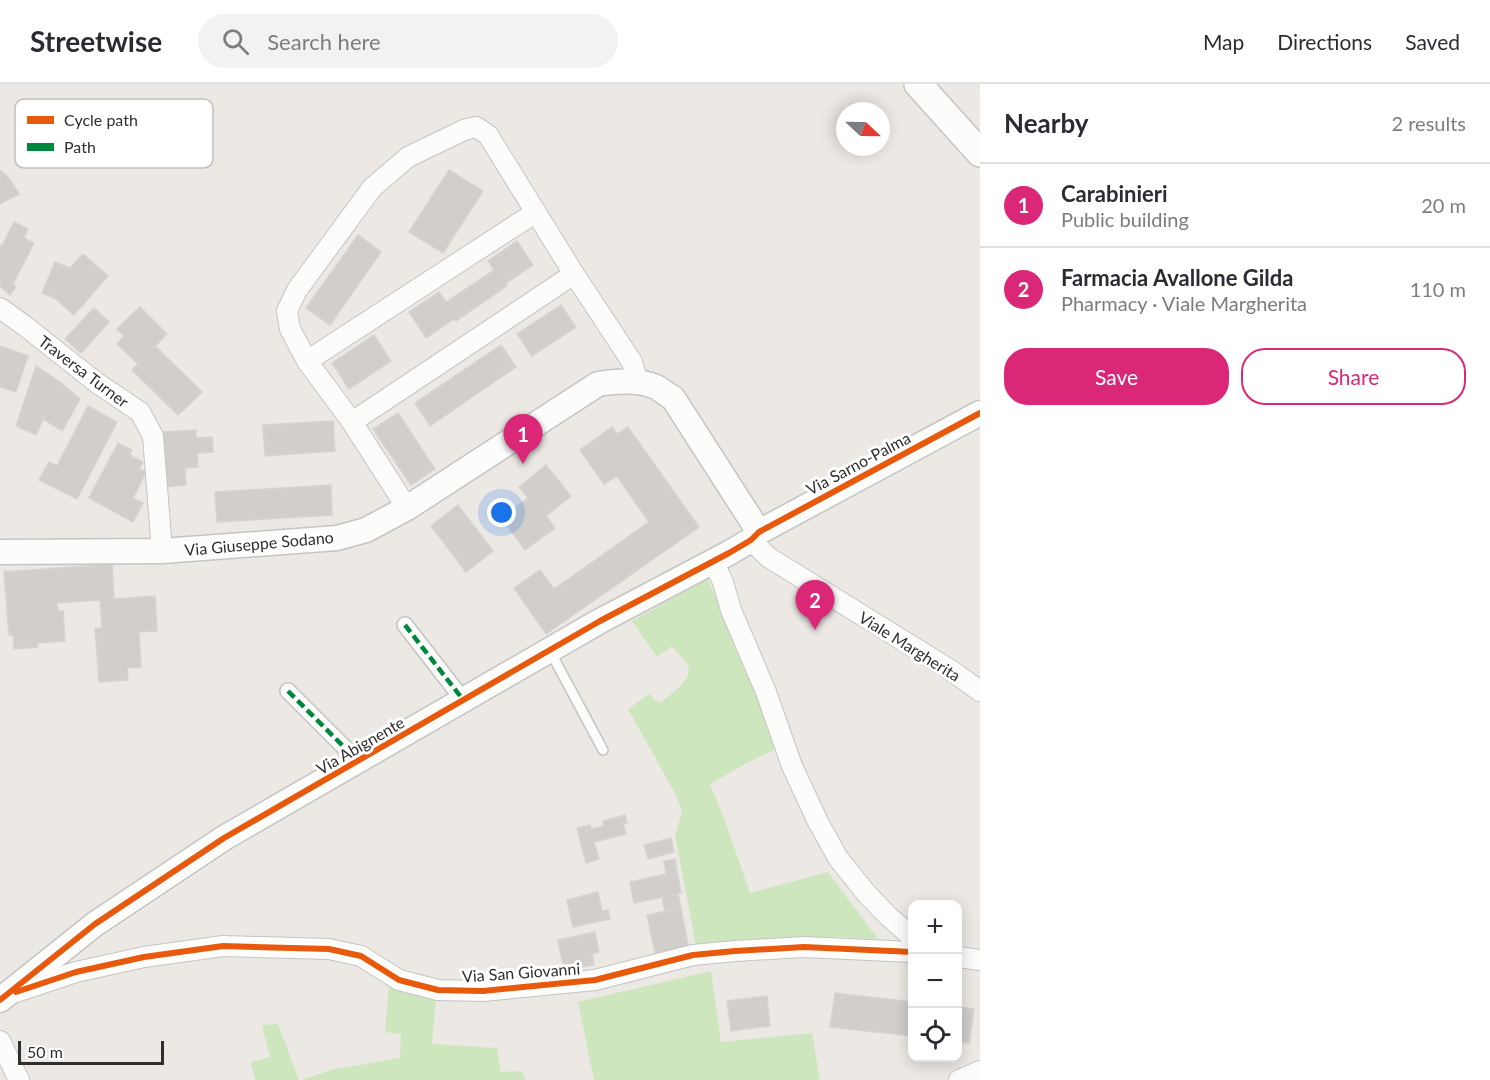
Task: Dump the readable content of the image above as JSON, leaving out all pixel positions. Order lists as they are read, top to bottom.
{
  "streets": {
    "street": [
      "Traversa Turner",
      "Via Sarno-Palma",
      "Via Giuseppe Sodano",
      "Viale Margherita",
      "Via Abignente",
      "Via San Giovanni"
    ]
  },
  "crossings": [
    ["Traversa Turner", "Via Giuseppe Sodano"],
    ["Via Sarno-Palma", "Via Giuseppe Sodano"],
    ["Via Sarno-Palma", "Viale Margherita"],
    ["Via Sarno-Palma", "Via Abignente"],
    ["Via Giuseppe Sodano", "Viale Margherita"],
    ["Via Giuseppe Sodano", "Via Abignente"],
    ["Viale Margherita", "Via Abignente"],
    ["Via Abignente", "Via San Giovanni"]
  ],
  "legend": ["Cycle path", "Path"],
  "scale_bar": "50 m",
  "north": "right",
  "page": {
    "header": "Streetwise",
    "search": "Search here",
    "nav": ["Map", "Directions", "Saved"],
    "heading": ["Nearby", "2 results"],
    "list": [
      {
        "mark": "1",
        "name": "Carabinieri",
        "note": "Public building",
        "value": "20 m"
      },
      {
        "mark": "2",
        "name": "Farmacia Avallone Gilda",
        "note": "Pharmacy · Viale Margherita",
        "value": "110 m"
      }
    ],
    "buttons": ["Save", "Share"],
    "pins": ["1", "2"],
    "map_buttons": ["+", "−"],
    "scale": "50 m"
  }
}
